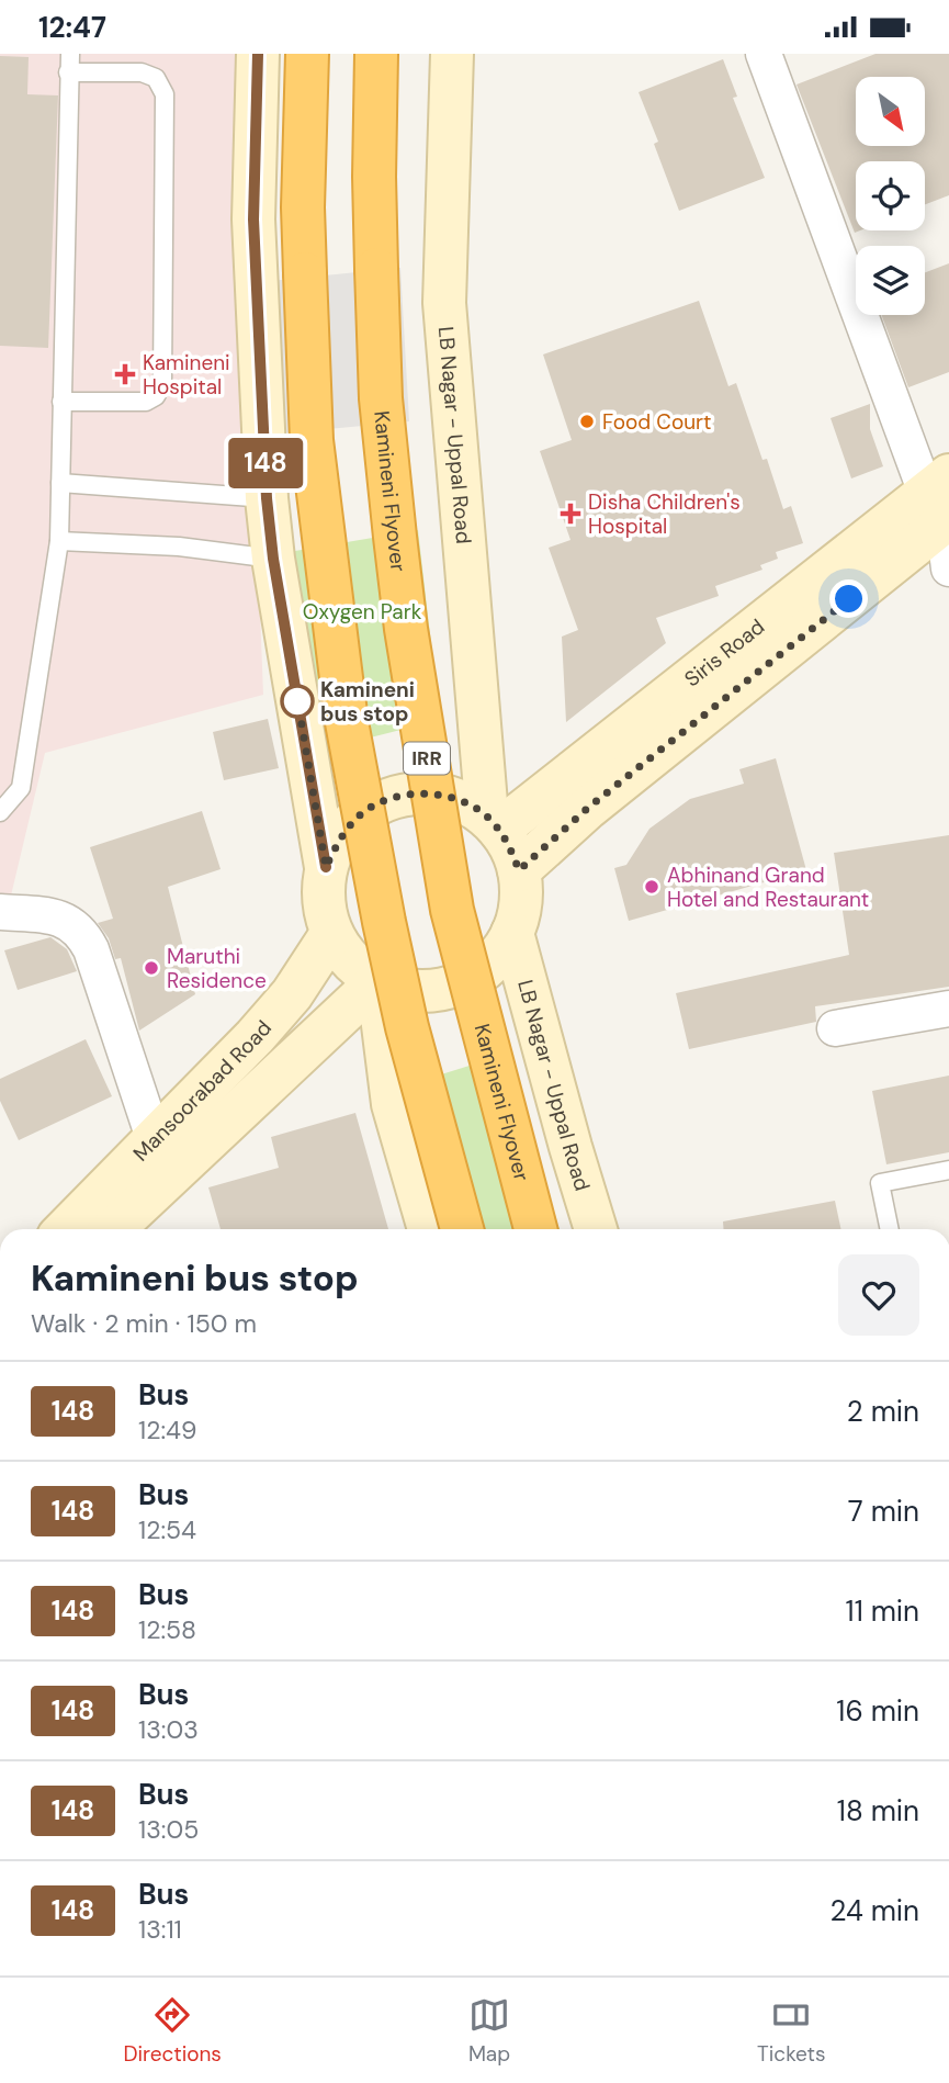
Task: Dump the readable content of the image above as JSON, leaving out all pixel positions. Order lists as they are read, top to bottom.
{
  "streets": {
    "highway": ["Kamineni Flyover", "IRR"],
    "street": ["LB Nagar - Uppal Road", "Siris Road", "Mansoorabad Road"]
  },
  "crossings": [
    ["LB Nagar - Uppal Road", "Siris Road"],
    ["LB Nagar - Uppal Road", "Mansoorabad Road"],
    ["Siris Road", "Mansoorabad Road"]
  ],
  "parks": ["Oxygen Park"],
  "places": {
    "health": ["Kamineni Hospital", "Disha Children's Hospital"],
    "other": [
      "Food Court",
      "Kamineni bus stop",
      "Abhinand Grand Hotel and Restaurant",
      "Maruthi Residence"
    ]
  },
  "lines": ["bus line 148"],
  "north": "bottom right",
  "page": {
    "status": "12:47",
    "on_map": "148",
    "heading": ["Kamineni bus stop", "Walk · 2 min · 150 m"],
    "list": [
      {
        "mark": "148",
        "name": "Bus",
        "note": "12:49",
        "value": "2 min"
      },
      {
        "mark": "148",
        "name": "Bus",
        "note": "12:54",
        "value": "7 min"
      },
      {
        "mark": "148",
        "name": "Bus",
        "note": "12:58",
        "value": "11 min"
      },
      {
        "mark": "148",
        "name": "Bus",
        "note": "13:03",
        "value": "16 min"
      },
      {
        "mark": "148",
        "name": "Bus",
        "note": "13:05",
        "value": "18 min"
      },
      {
        "mark": "148",
        "name": "Bus",
        "note": "13:11",
        "value": "24 min"
      }
    ],
    "tabs": ["Directions", "Map", "Tickets"]
  }
}
